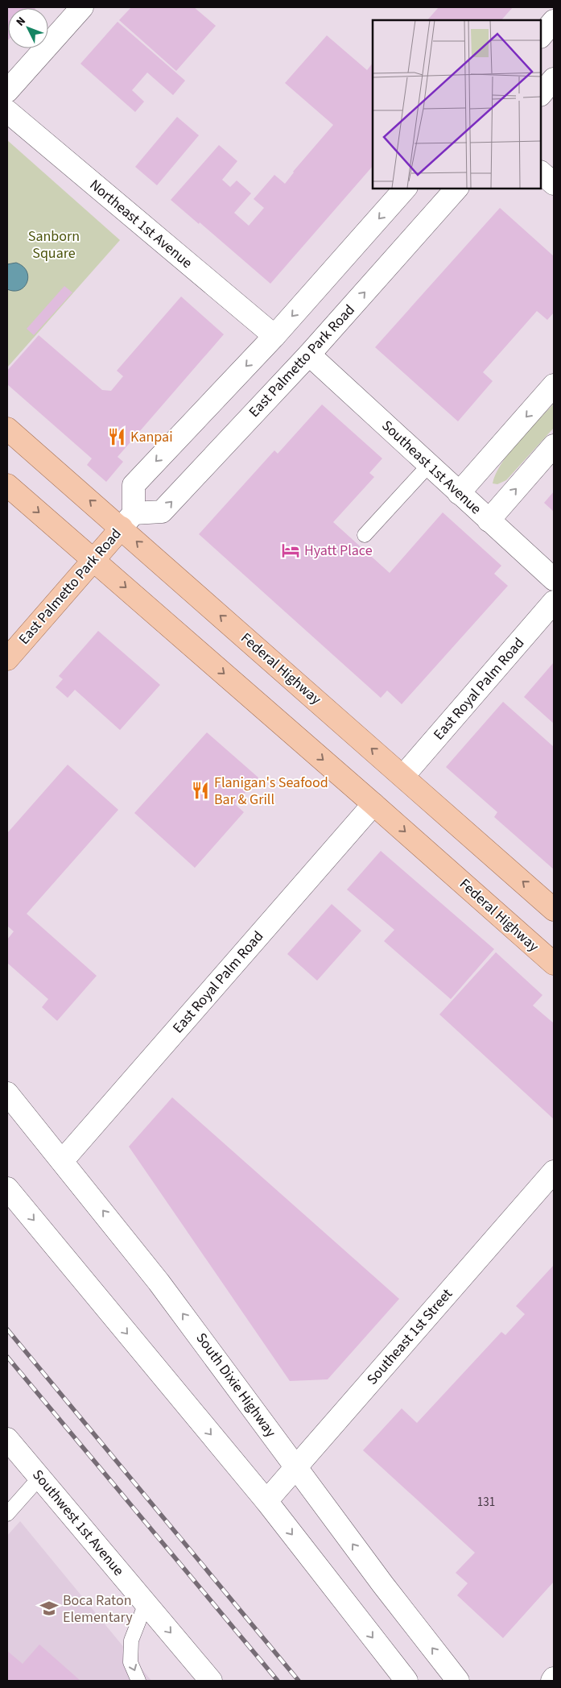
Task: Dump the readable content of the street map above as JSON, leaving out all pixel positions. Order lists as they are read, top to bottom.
{
  "streets": {
    "main road": ["East Palmetto Park Road", "Federal Highway"],
    "street": [
      "Northeast 1st Avenue",
      "Southeast 1st Avenue",
      "East Royal Palm Road",
      "Southeast 1st Street",
      "South Dixie Highway",
      "Southwest 1st Avenue"
    ]
  },
  "crossings": [
    ["East Palmetto Park Road", "Southeast 1st Avenue"],
    ["East Palmetto Park Road", "Federal Highway"],
    ["Federal Highway", "East Royal Palm Road"],
    ["East Royal Palm Road", "South Dixie Highway"],
    ["Southeast 1st Street", "South Dixie Highway"]
  ],
  "parks": ["Sanborn Square"],
  "places": {
    "restaurant": ["Kanpai", "Flanigan's Seafood Bar & Grill"],
    "hotel": ["Hyatt Place"],
    "school or university": ["Boca Raton Elementary"]
  },
  "house_numbers": ["131"],
  "north": "top left"
}
